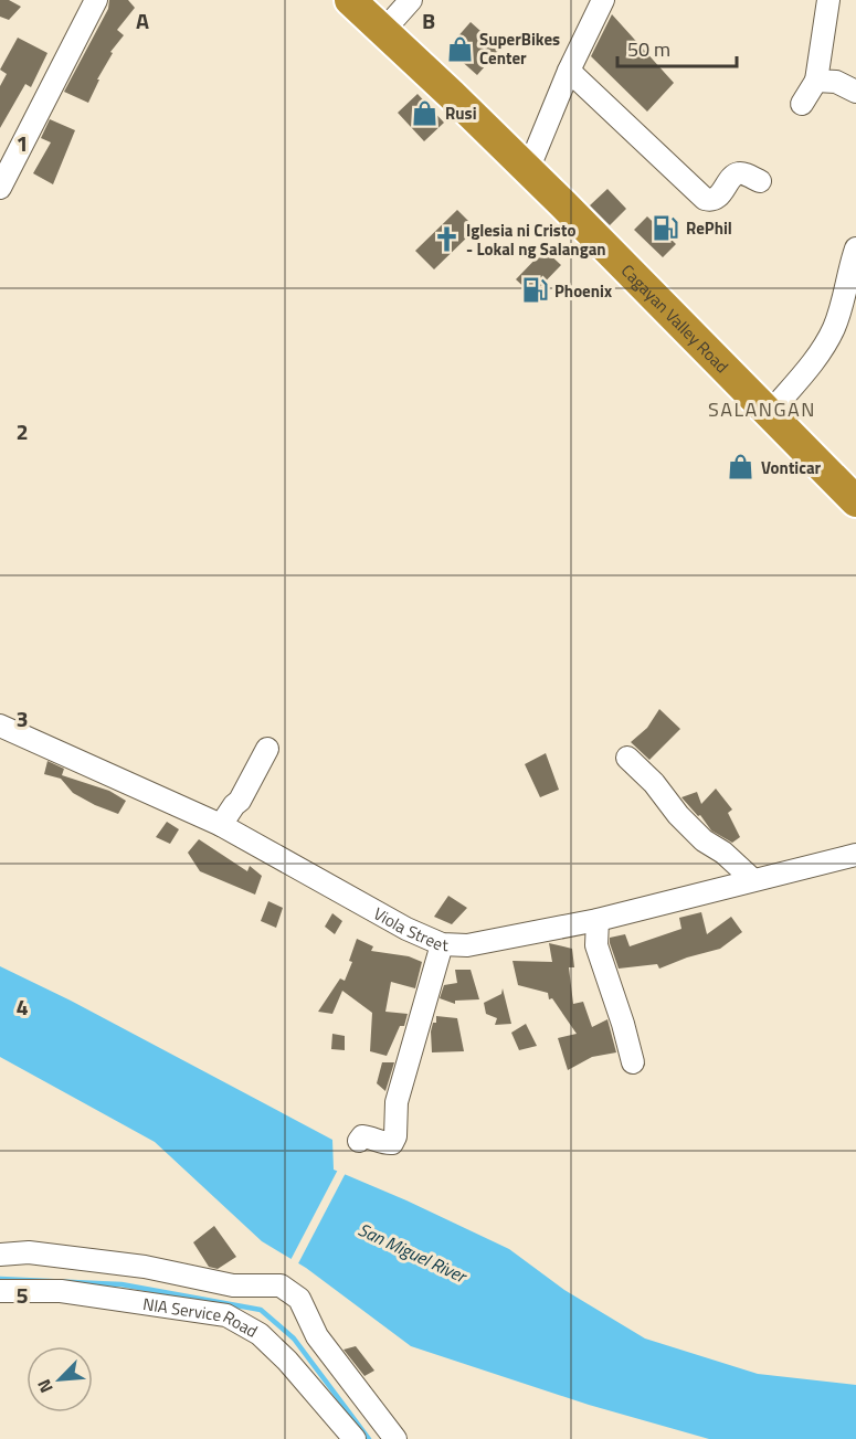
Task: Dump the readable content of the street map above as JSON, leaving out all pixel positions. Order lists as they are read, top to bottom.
{
  "streets": {
    "highway": ["Cagayan Valley Road"],
    "street": ["Viola Street", "NIA Service Road"]
  },
  "districts": ["SALANGAN"],
  "water": ["San Miguel River"],
  "places": {
    "shop": ["SuperBikes Center", "Rusi", "Vonticar"],
    "fuel station": ["RePhil", "Phoenix"],
    "church": ["Iglesia ni Cristo - Lokal ng Salangan"]
  },
  "scale_bar": "50 m",
  "north": "bottom left",
  "grid": {
    "columns": ["A", "B"],
    "rows": [
      "1",
      "2",
      "3",
      "4",
      "5"
    ]
  }
}
